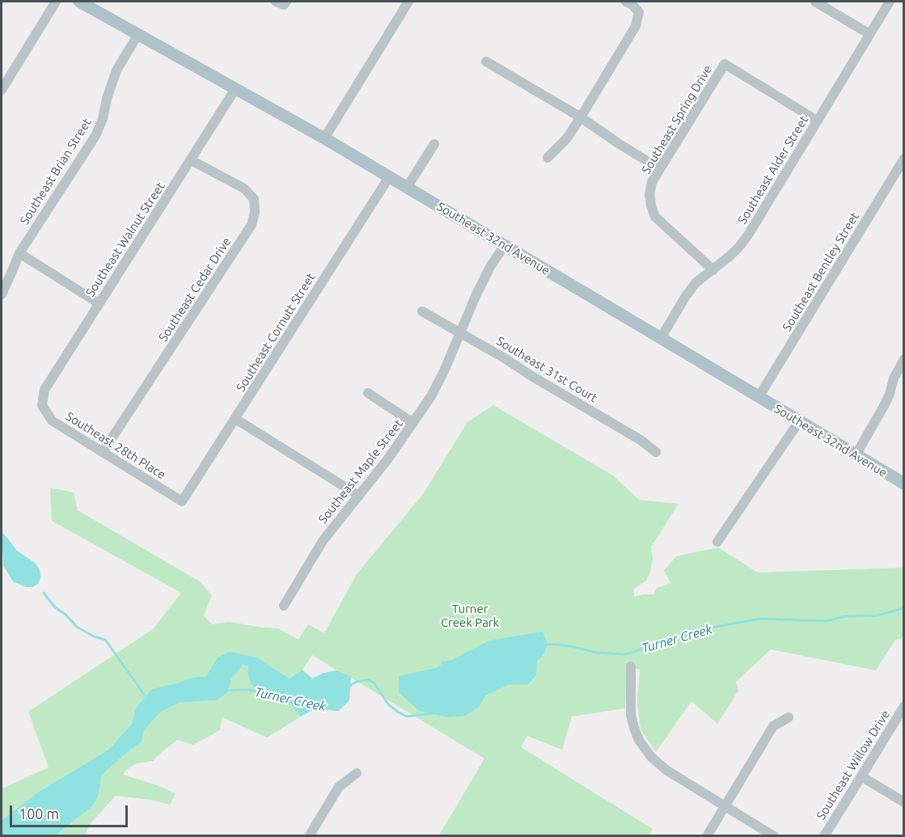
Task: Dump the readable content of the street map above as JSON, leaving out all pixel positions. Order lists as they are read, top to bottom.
{
  "streets": {
    "main road": ["Southeast 32nd Avenue"],
    "street": [
      "Southeast Spring Drive",
      "Southeast Alder Street",
      "Southeast Brian Street",
      "Southeast Walnut Street",
      "Southeast Bentley Street",
      "Southeast Cedar Drive",
      "Southeast Cornutt Street",
      "Southeast 31st Court",
      "Southeast 28th Place",
      "Southeast Maple Street",
      "Southeast Willow Drive"
    ]
  },
  "crossings": [
    ["Southeast Spring Drive", "Southeast Alder Street"],
    ["Southeast Alder Street", "Southeast 32nd Avenue"],
    ["Southeast Brian Street", "Southeast 32nd Avenue"],
    ["Southeast 32nd Avenue", "Southeast Walnut Street"],
    ["Southeast 32nd Avenue", "Southeast Bentley Street"],
    ["Southeast 32nd Avenue", "Southeast Cornutt Street"],
    ["Southeast 32nd Avenue", "Southeast Maple Street"],
    ["Southeast Walnut Street", "Southeast Cedar Drive"],
    ["Southeast Walnut Street", "Southeast 28th Place"],
    ["Southeast Cedar Drive", "Southeast 28th Place"],
    ["Southeast Cornutt Street", "Southeast 28th Place"],
    ["Southeast 31st Court", "Southeast Maple Street"]
  ],
  "water": ["Turner Creek"],
  "parks": ["Turner Creek Park"],
  "scale_bar": "100 m"
}
